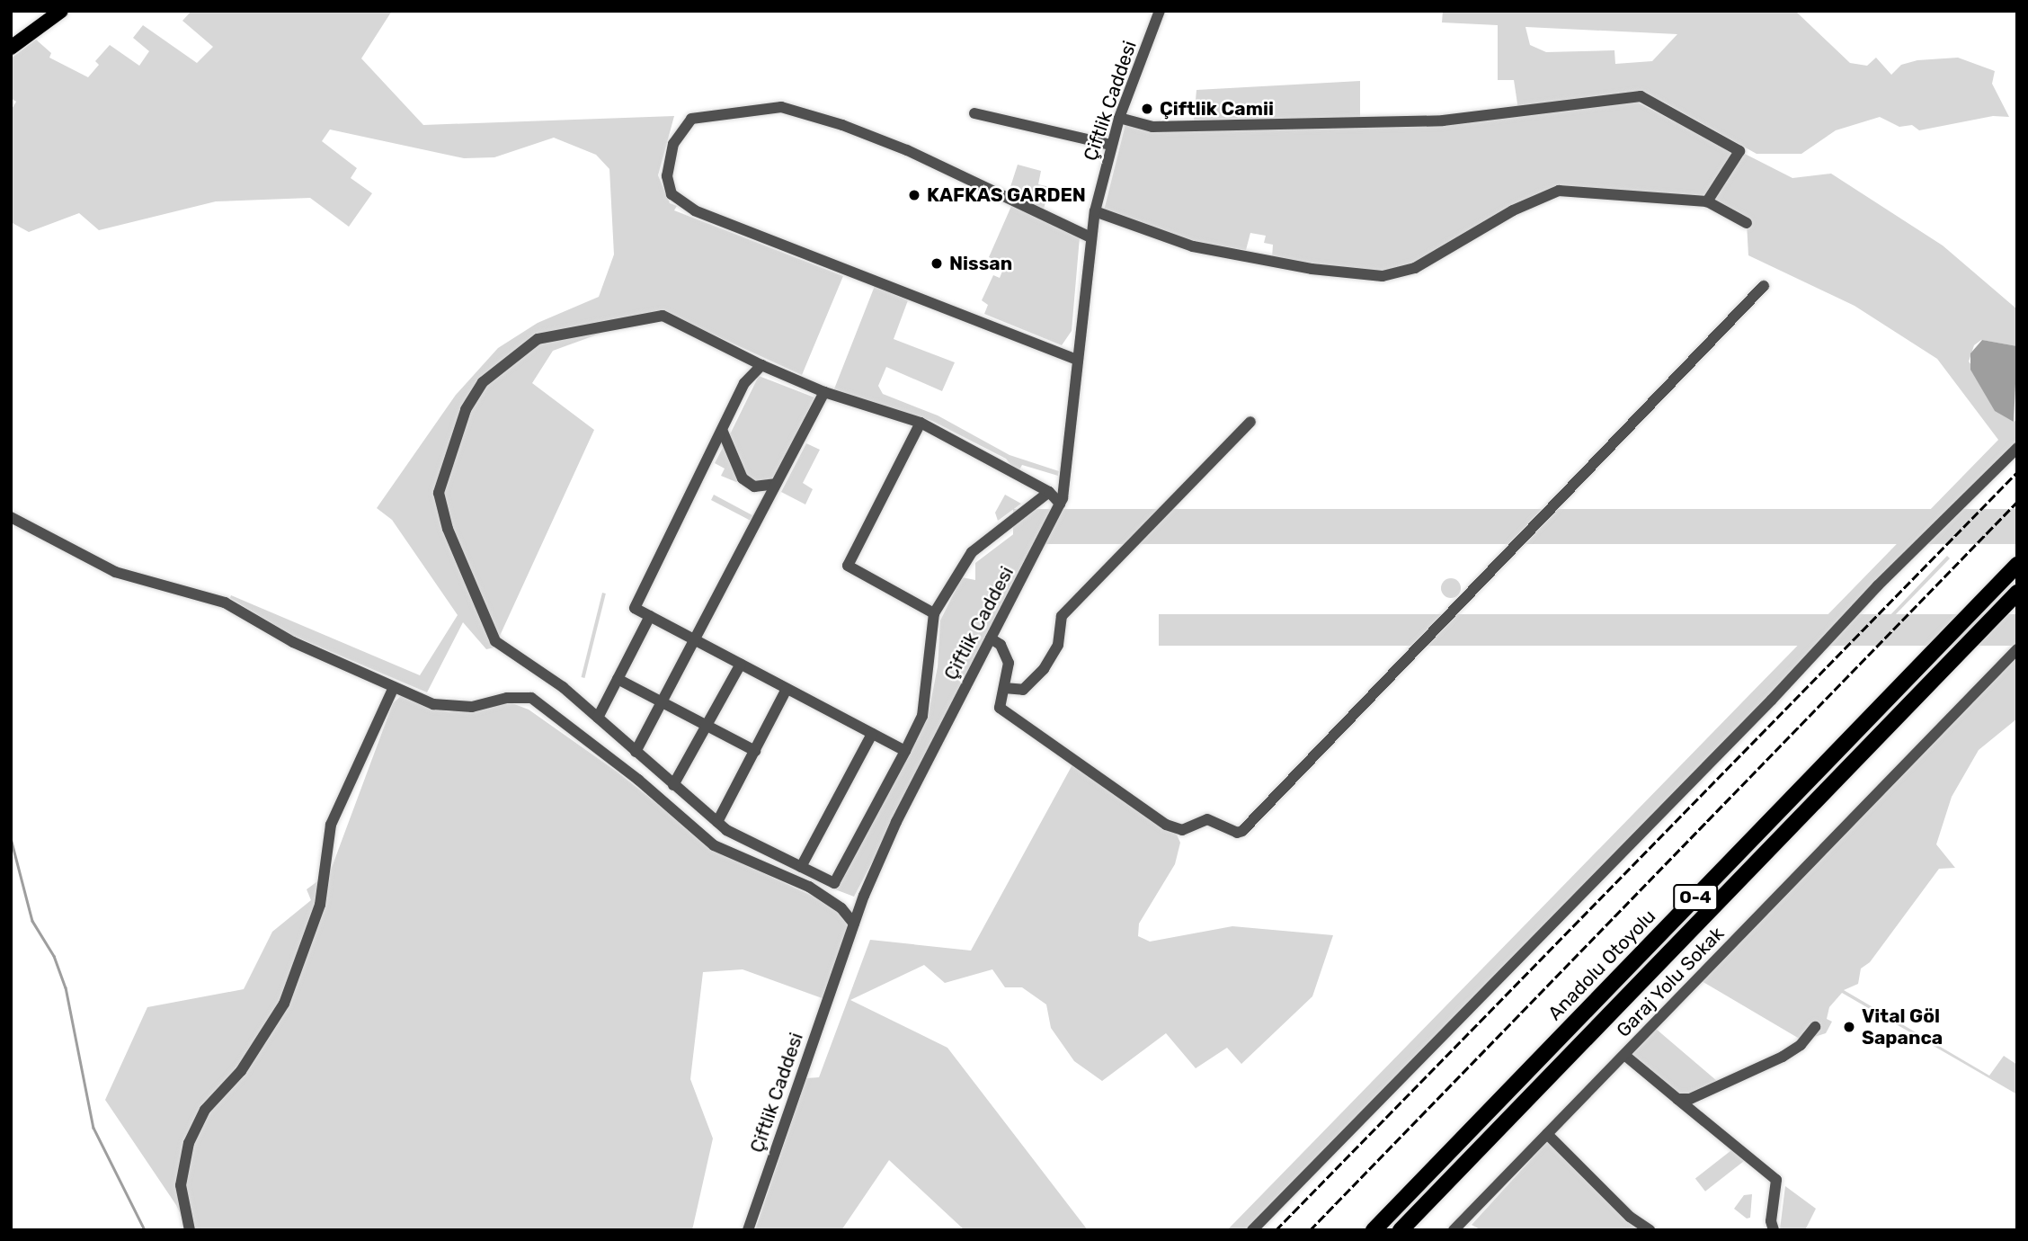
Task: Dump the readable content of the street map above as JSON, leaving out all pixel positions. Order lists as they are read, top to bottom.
{
  "streets": {
    "highway": ["O-4", "Anadolu Otoyolu"],
    "street": ["Çiftlik Caddesi", "Garaj Yolu Sokak"]
  },
  "places": [
    "Çiftlik Camii",
    "KAFKAS GARDEN",
    "Nissan",
    "Vital Göl Sapanca"
  ]
}
